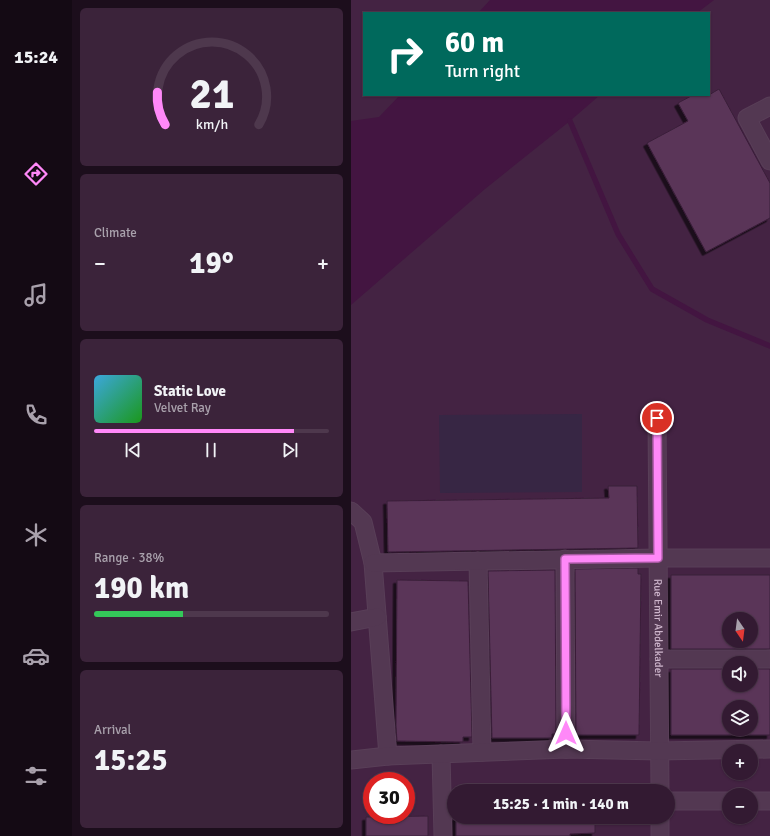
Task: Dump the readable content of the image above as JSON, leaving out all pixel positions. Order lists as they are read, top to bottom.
{
  "streets": {
    "street": ["Rue Emir Abdelkader"]
  },
  "north": "bottom",
  "page": {
    "tabs": "15:24",
    "turn": ["60 m", "Turn right"],
    "tile": [
      "Climate",
      ["Range · 38%", "190 km"],
      ["Arrival", "15:25"]
    ],
    "heat": ["−", "19°", "+"],
    "song": ["Static Love", "Velvet Ray"],
    "map_buttons": ["+", "−"],
    "limit": "30",
    "trip": "15:25 · 1 min · 140 m",
    "gauge": ["21", "km/h"]
  }
}
